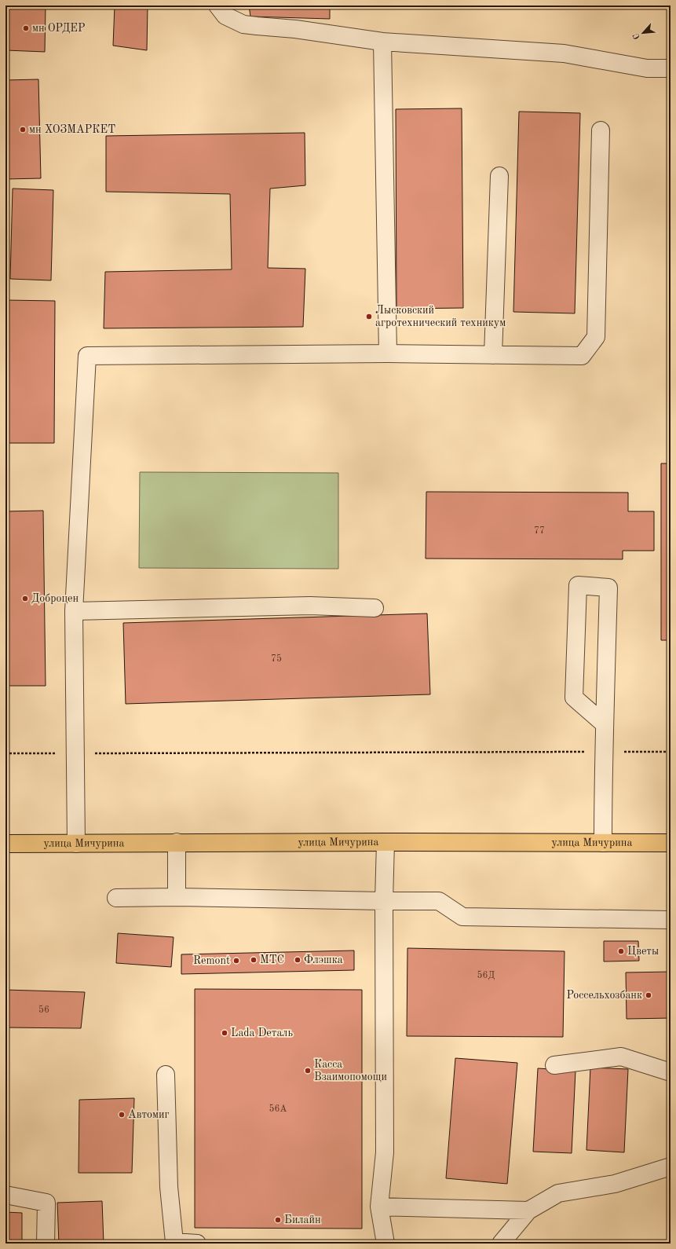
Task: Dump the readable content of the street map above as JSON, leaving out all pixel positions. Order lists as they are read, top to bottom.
{
  "streets": {
    "main road": ["улица Мичурина"]
  },
  "places": [
    "мн ОРДЕР",
    "мн ХОЗМАРКЕТ",
    "Лысковский агротехнический техникум",
    "Доброцен",
    "Цветы",
    "МТС",
    "Флэшка",
    "Remont",
    "Россельхозбанк",
    "Lada Dеталь",
    "Касса Взаимопомощи",
    "Автомиг",
    "Билайн"
  ],
  "house_numbers": [
    "77",
    "75",
    "56Д",
    "56",
    "56А"
  ],
  "north": "bottom left"
}
